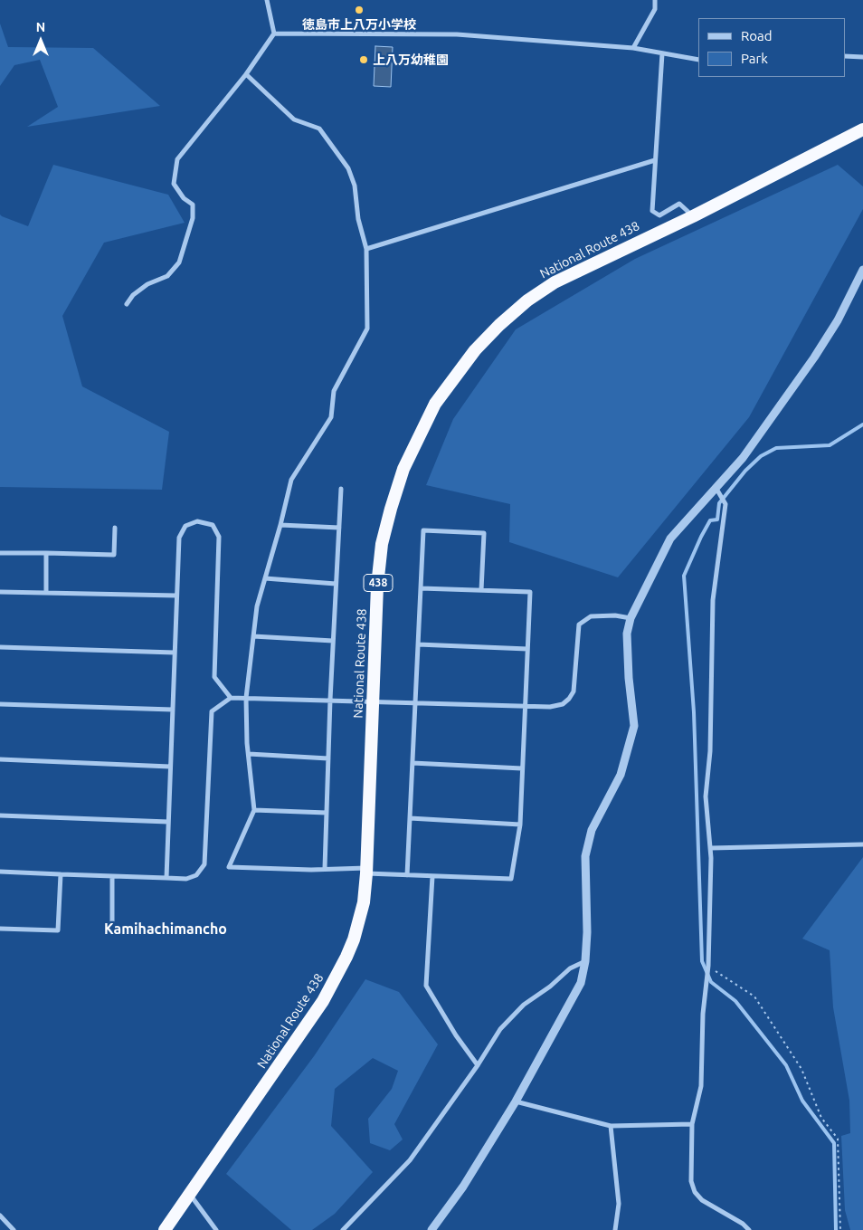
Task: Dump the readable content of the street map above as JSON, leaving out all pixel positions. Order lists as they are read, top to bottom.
{
  "streets": {
    "highway": ["National Route 438", "438"]
  },
  "districts": ["Kamihachimancho"],
  "places": ["徳島市上八万小学校", "上八万幼稚園"],
  "legend": ["Road", "Park"],
  "north": "top"
}
